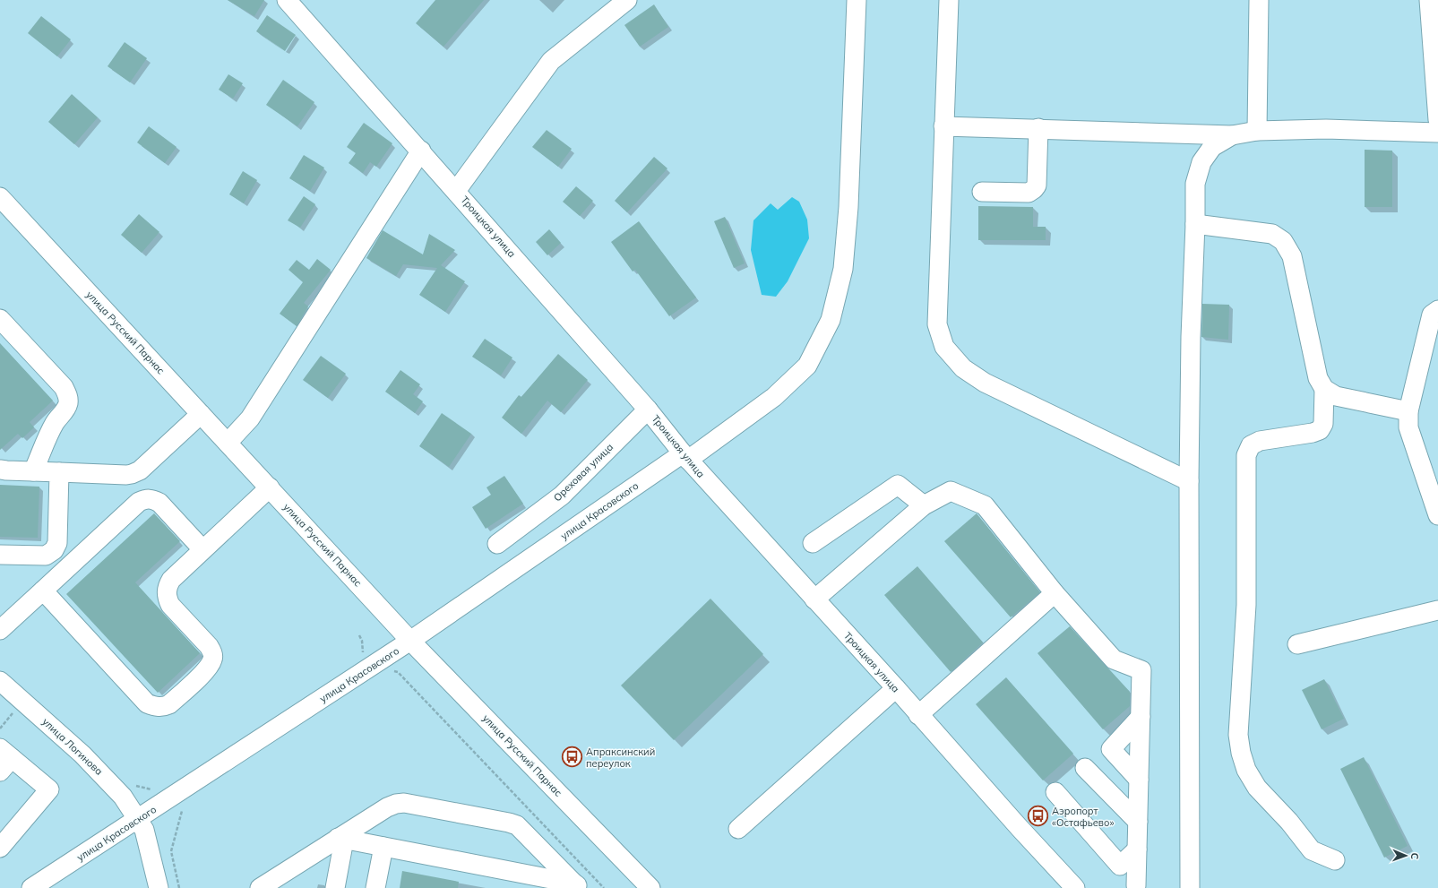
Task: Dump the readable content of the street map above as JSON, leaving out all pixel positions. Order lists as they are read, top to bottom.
{
  "streets": {
    "street": [
      "Троицкая улица",
      "улица Русский Парнас",
      "Ореховая улица",
      "улица Красовского",
      "улица Логинова"
    ]
  },
  "crossings": [
    ["Троицкая улица", "Ореховая улица"],
    ["Троицкая улица", "улица Красовского"],
    ["улица Русский Парнас", "улица Красовского"],
    ["улица Красовского", "улица Логинова"]
  ],
  "places": {
    "bus stop": ["Апраксинский переулок", "Аэропорт «Остафьево»"]
  },
  "north": "right"
}
